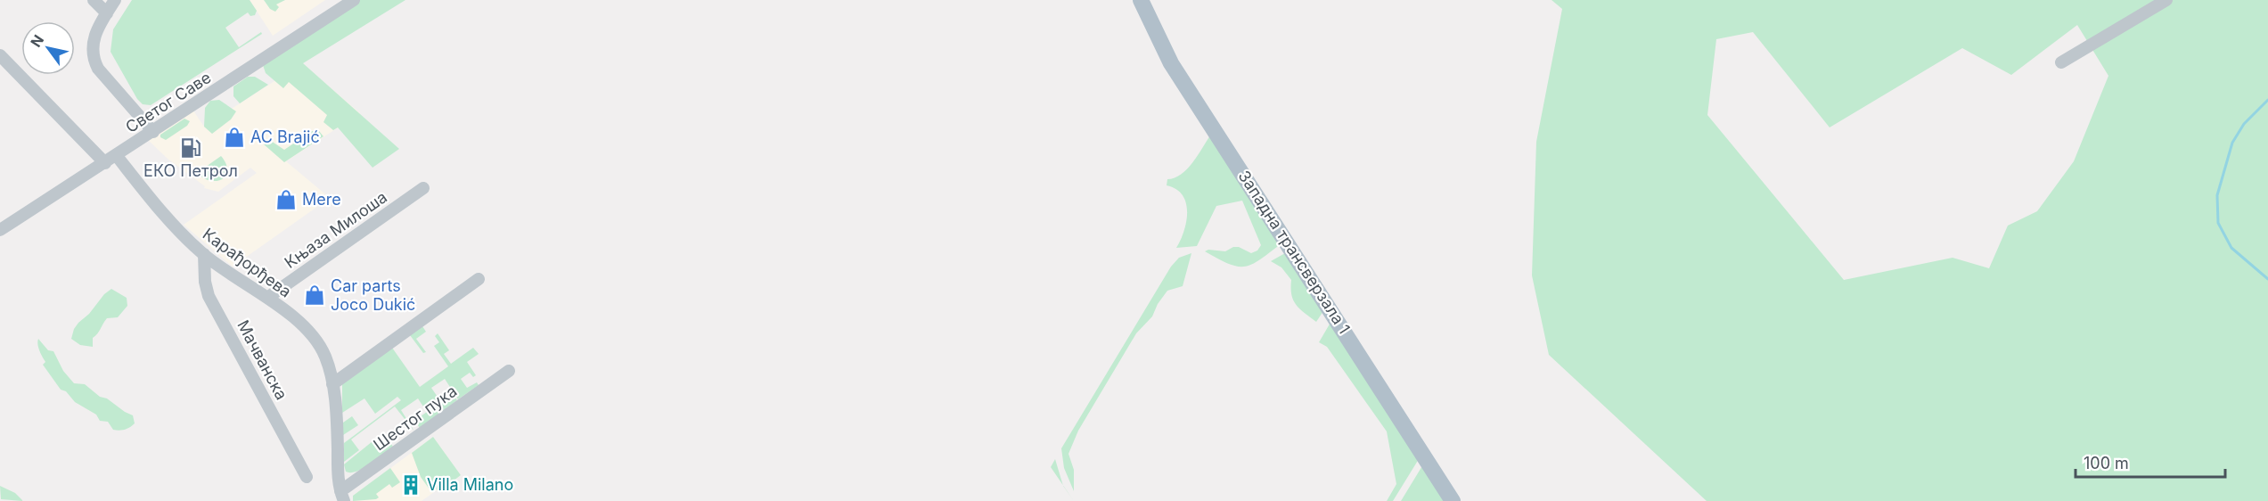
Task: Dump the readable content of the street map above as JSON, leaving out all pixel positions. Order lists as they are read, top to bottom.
{
  "streets": {
    "main road": ["Западна трансверзала 1"],
    "street": [
      "Светог Саве",
      "Књаза Милоша",
      "Карађорђева",
      "Мачванска",
      "Шестог пука"
    ]
  },
  "crossings": [
    ["Светог Саве", "Карађорђева"],
    ["Књаза Милоша", "Карађорђева"],
    ["Карађорђева", "Мачванска"],
    ["Карађорђева", "Шестог пука"]
  ],
  "places": {
    "shop": ["AC Brajić", "Mere", "Car parts Joco Dukić"],
    "fuel station": ["ЕКО Петрол"],
    "building": ["Villa Milano"]
  },
  "scale_bar": "100 m",
  "north": "top left"
}
